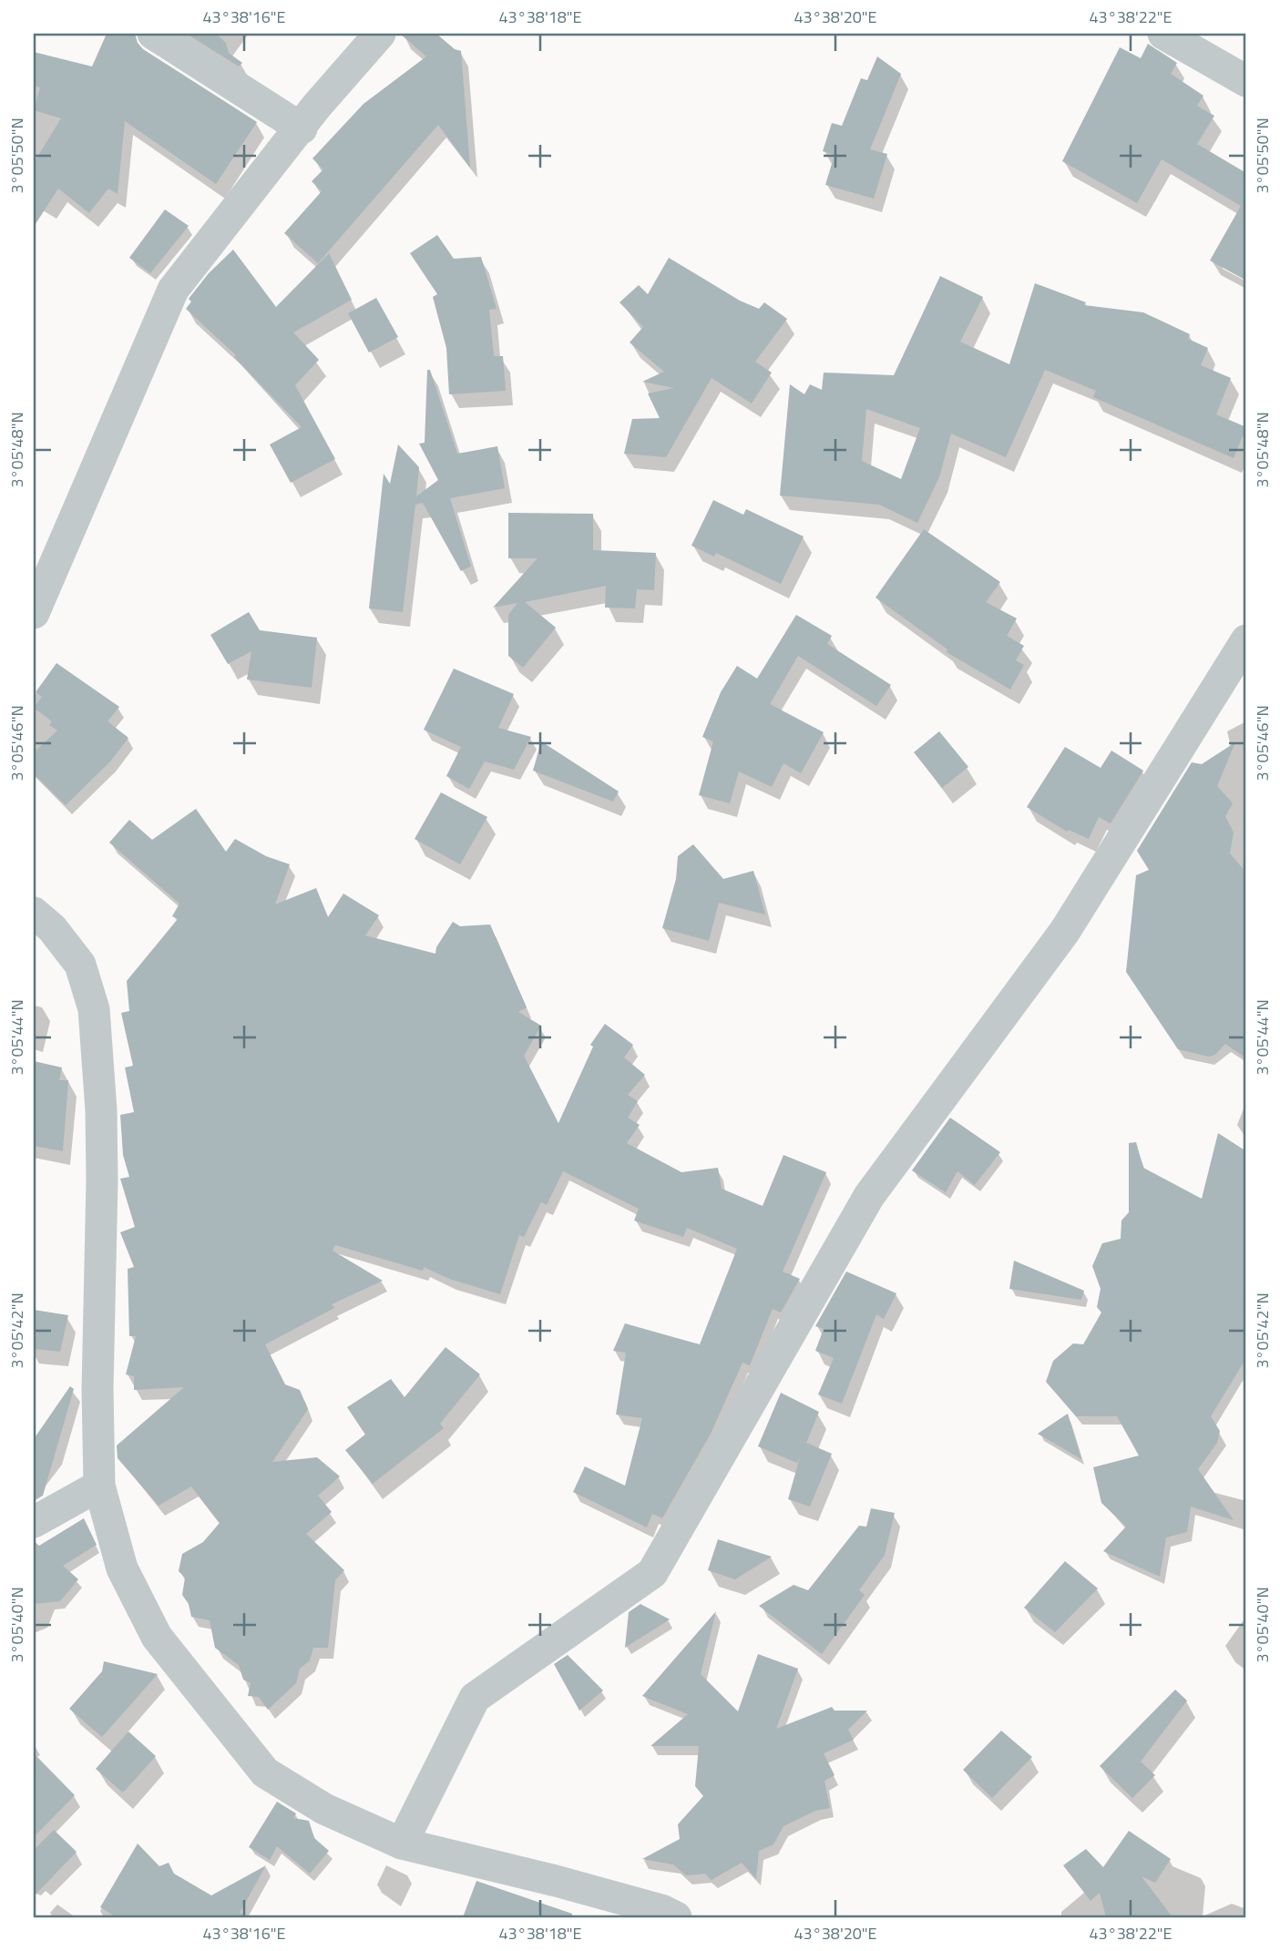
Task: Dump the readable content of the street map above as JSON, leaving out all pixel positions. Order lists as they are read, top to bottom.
{
  "coordinates": [
    "43°38'16\"E",
    "43°38'18\"E",
    "43°38'20\"E",
    "43°38'22\"E",
    "3°05'50\"N",
    "3°05'48\"N",
    "3°05'46\"N",
    "3°05'44\"N",
    "3°05'42\"N",
    "3°05'40\"N"
  ]
}
